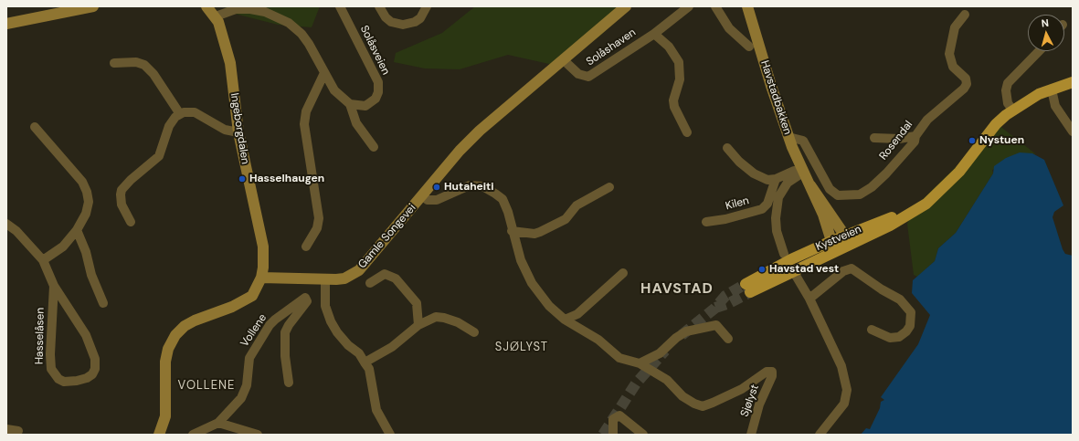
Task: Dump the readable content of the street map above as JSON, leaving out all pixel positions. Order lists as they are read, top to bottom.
{
  "streets": {
    "main road": [
      "Havstadbakken",
      "Ingeborgdalen",
      "Gamle Songevei",
      "Kystveien"
    ],
    "street": [
      "Solåshaven",
      "Solåsveien",
      "Rosendal",
      "Kilen",
      "Vollene",
      "Hasselåsen",
      "Sjølyst"
    ]
  },
  "crossings": [
    ["Solåshaven", "Gamle Songevei"],
    ["Havstadbakken", "Rosendal"],
    ["Havstadbakken", "Kystveien"],
    ["Ingeborgdalen", "Gamle Songevei"]
  ],
  "districts": ["HAVSTAD", "SJØLYST", "VOLLENE"],
  "places": [
    "Nystuen",
    "Hasselhaugen",
    "Hutaheiti",
    "Havstad vest"
  ],
  "north": "top"
}
